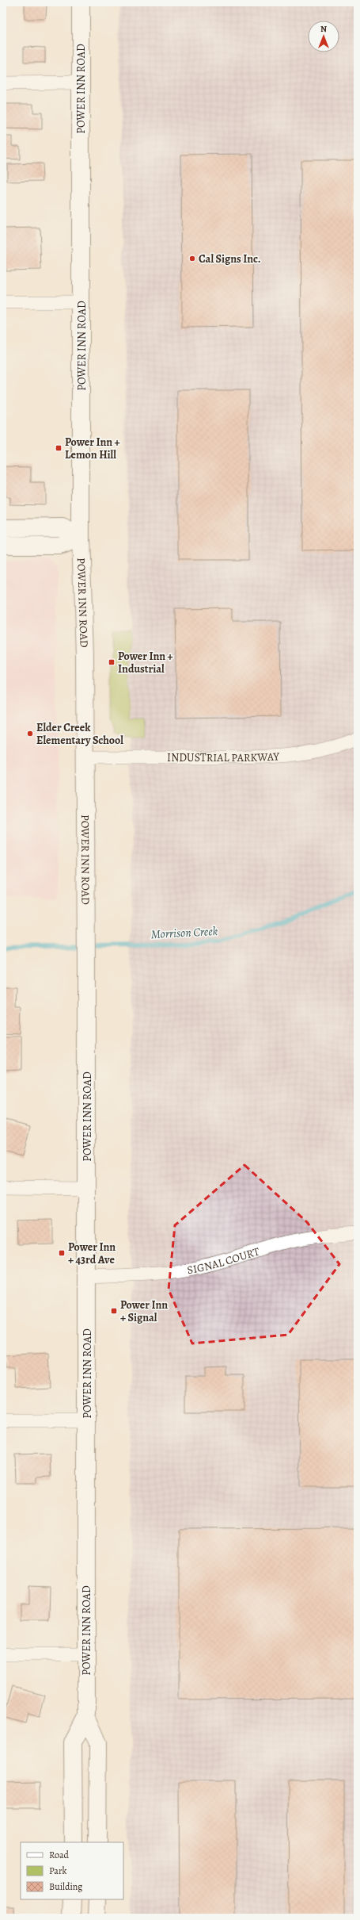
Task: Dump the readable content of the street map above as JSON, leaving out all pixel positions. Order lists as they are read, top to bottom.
{
  "streets": {
    "main road": ["POWER INN ROAD"],
    "street": ["INDUSTRIAL PARKWAY", "SIGNAL COURT"]
  },
  "crossings": [
    ["POWER INN ROAD", "INDUSTRIAL PARKWAY"],
    ["POWER INN ROAD", "SIGNAL COURT"]
  ],
  "water": ["Morrison Creek"],
  "places": {
    "other": ["Cal Signs Inc.", "Elder Creek Elementary School"],
    "transit": [
      "Power Inn + Lemon Hill",
      "Power Inn + Industrial",
      "Power Inn + 43rd Ave",
      "Power Inn + Signal"
    ]
  },
  "legend": ["Road", "Park", "Building"],
  "north": "top"
}
